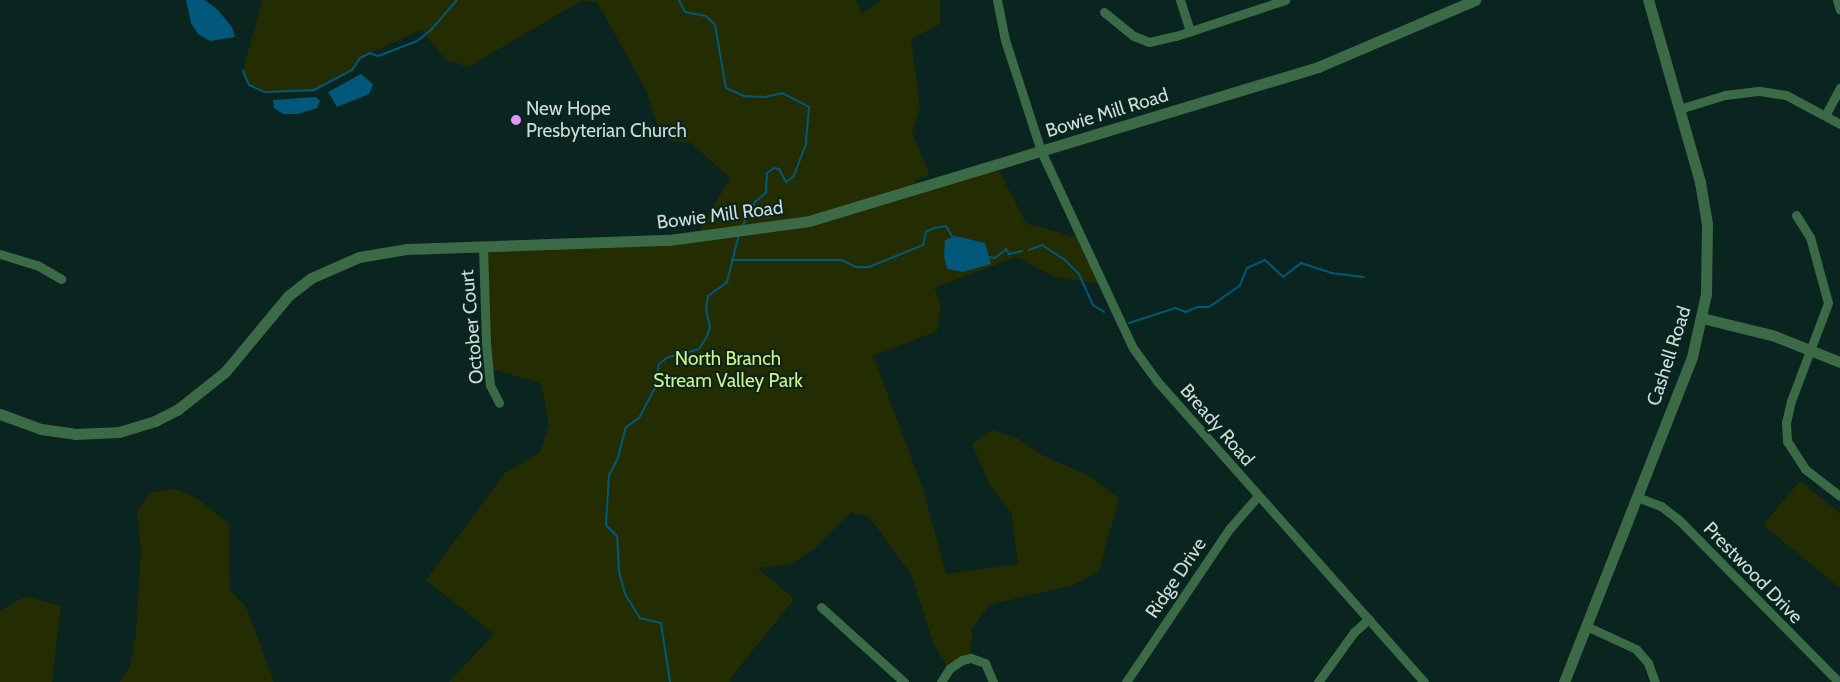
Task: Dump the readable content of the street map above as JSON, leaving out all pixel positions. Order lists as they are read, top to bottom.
{
  "streets": {
    "street": [
      "Bowie Mill Road",
      "October Court",
      "Cashell Road",
      "Bready Road",
      "Prestwood Drive",
      "Ridge Drive"
    ]
  },
  "crossings": [
    ["Bowie Mill Road", "October Court"],
    ["Bowie Mill Road", "Bready Road"],
    ["Cashell Road", "Prestwood Drive"],
    ["Bready Road", "Ridge Drive"]
  ],
  "parks": ["North Branch Stream Valley Park"],
  "places": ["New Hope Presbyterian Church"]
}
